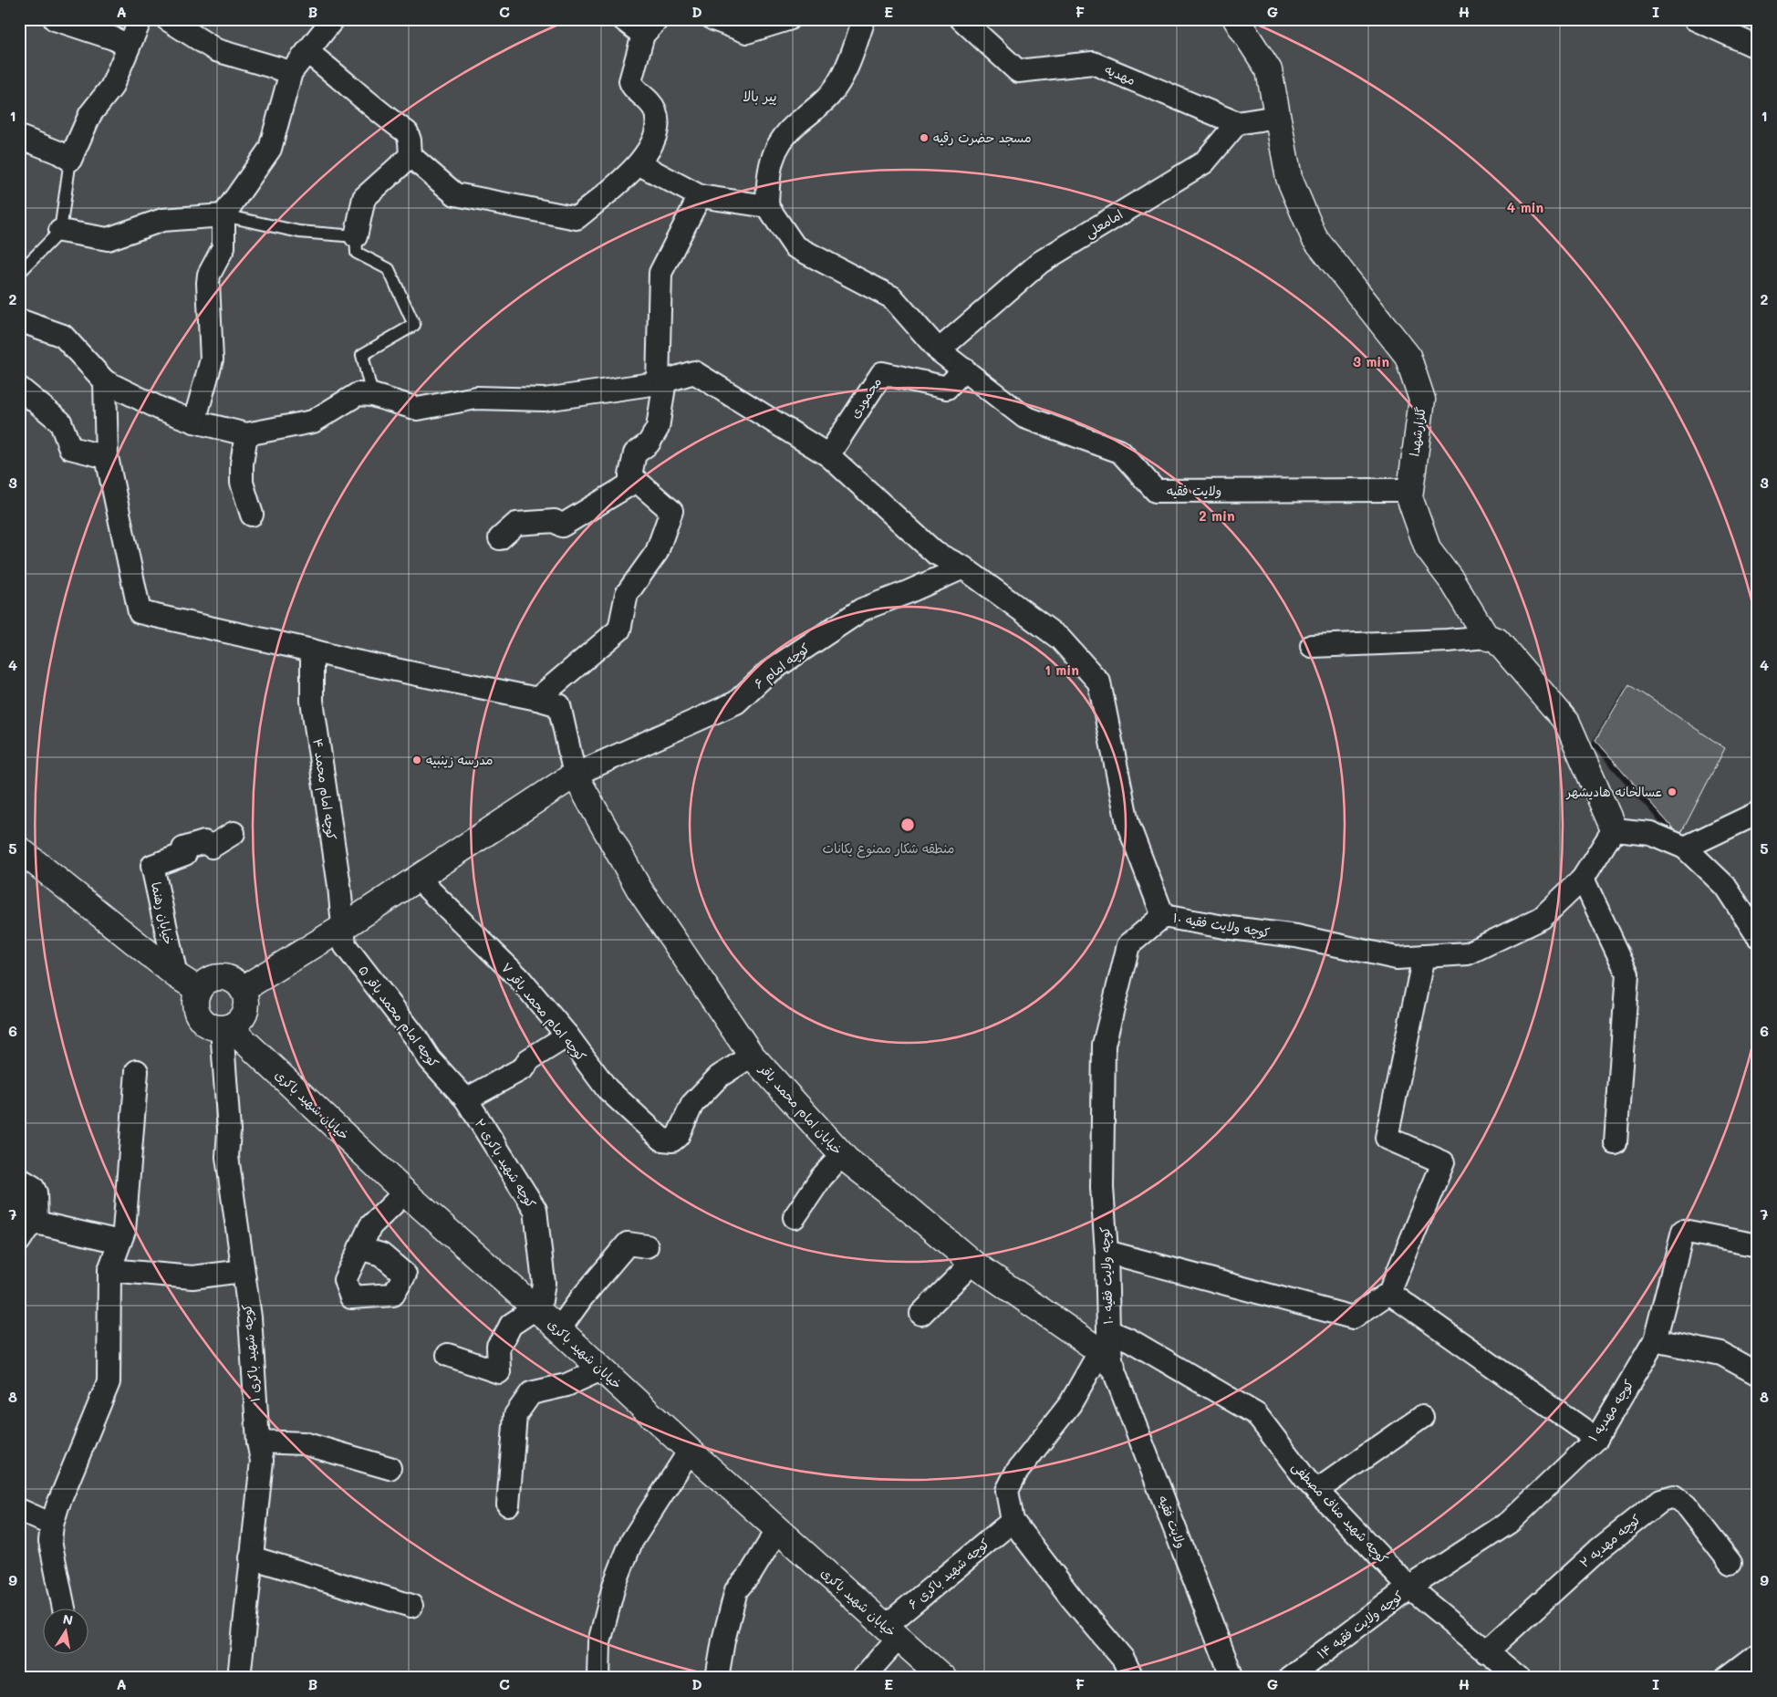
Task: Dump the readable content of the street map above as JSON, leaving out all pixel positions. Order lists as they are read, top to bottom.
{
  "streets": {
    "main road": ["گلزارشهدا", "خیابان شهید باکری", "خیابان امام محمد باقر"],
    "street": [
      "مهدیه",
      "امامعلی",
      "محمودی",
      "ولایت فقیه",
      "کوچه امام ۶",
      "کوچه امام محمد ۴",
      "خیابان رهنما",
      "کوچه ولایت فقیه ۱۰",
      "کوچه امام محمد باقر ۷",
      "کوچه امام محمد باقر ۵",
      "کوچه شهید باکری ۲",
      "کوچه شهید باکری ۱",
      "کوچه مهدیه ۱",
      "کوچه شهید مناف مصطفی",
      "کوچه مهدیه ۲",
      "کوچه شهید باکری ۶",
      "کوچه ولایت فقیه ۱۴"
    ]
  },
  "crossings": [
    ["مهدیه", "امامعلی"],
    ["امامعلی", "ولایت فقیه"],
    ["محمودی", "ولایت فقیه"],
    ["گلزارشهدا", "ولایت فقیه"],
    ["گلزارشهدا", "کوچه ولایت فقیه ۱۰"],
    ["ولایت فقیه", "کوچه ولایت فقیه ۱۰"],
    ["ولایت فقیه", "خیابان امام محمد باقر"],
    ["ولایت فقیه", "کوچه شهید مناف مصطفی"],
    ["کوچه امام ۶", "خیابان امام محمد باقر"],
    ["کوچه امام محمد ۴", "کوچه امام محمد باقر ۵"],
    ["کوچه ولایت فقیه ۱۰", "خیابان امام محمد باقر"],
    ["کوچه ولایت فقیه ۱۰", "کوچه شهید مناف مصطفی"],
    ["کوچه امام محمد باقر ۷", "خیابان امام محمد باقر"],
    ["کوچه امام محمد باقر ۵", "کوچه شهید باکری ۲"],
    ["خیابان شهید باکری", "کوچه شهید باکری ۲"],
    ["خیابان شهید باکری", "کوچه شهید باکری ۱"],
    ["خیابان شهید باکری", "کوچه شهید باکری ۶"],
    ["خیابان امام محمد باقر", "کوچه شهید مناف مصطفی"],
    ["کوچه مهدیه ۱", "کوچه شهید مناف مصطفی"],
    ["کوچه مهدیه ۱", "کوچه ولایت فقیه ۱۴"],
    ["کوچه شهید مناف مصطفی", "کوچه مهدیه ۲"],
    ["کوچه شهید مناف مصطفی", "کوچه ولایت فقیه ۱۴"]
  ],
  "districts": ["پیر بالا"],
  "parks": ["منطقه شکار ممنوع یکانات"],
  "places": ["مسجد حضرت رقیه", "مدرسه زینبیه", "عسالخانه هادیشهر"],
  "north": "top",
  "grid": {
    "columns": [
      "A",
      "B",
      "C",
      "D",
      "E",
      "F",
      "G",
      "H",
      "I"
    ],
    "rows": [
      "1",
      "2",
      "3",
      "4",
      "5",
      "6",
      "7",
      "8",
      "9"
    ]
  },
  "rings": [
    "4 min",
    "3 min",
    "2 min",
    "1 min"
  ]
}
